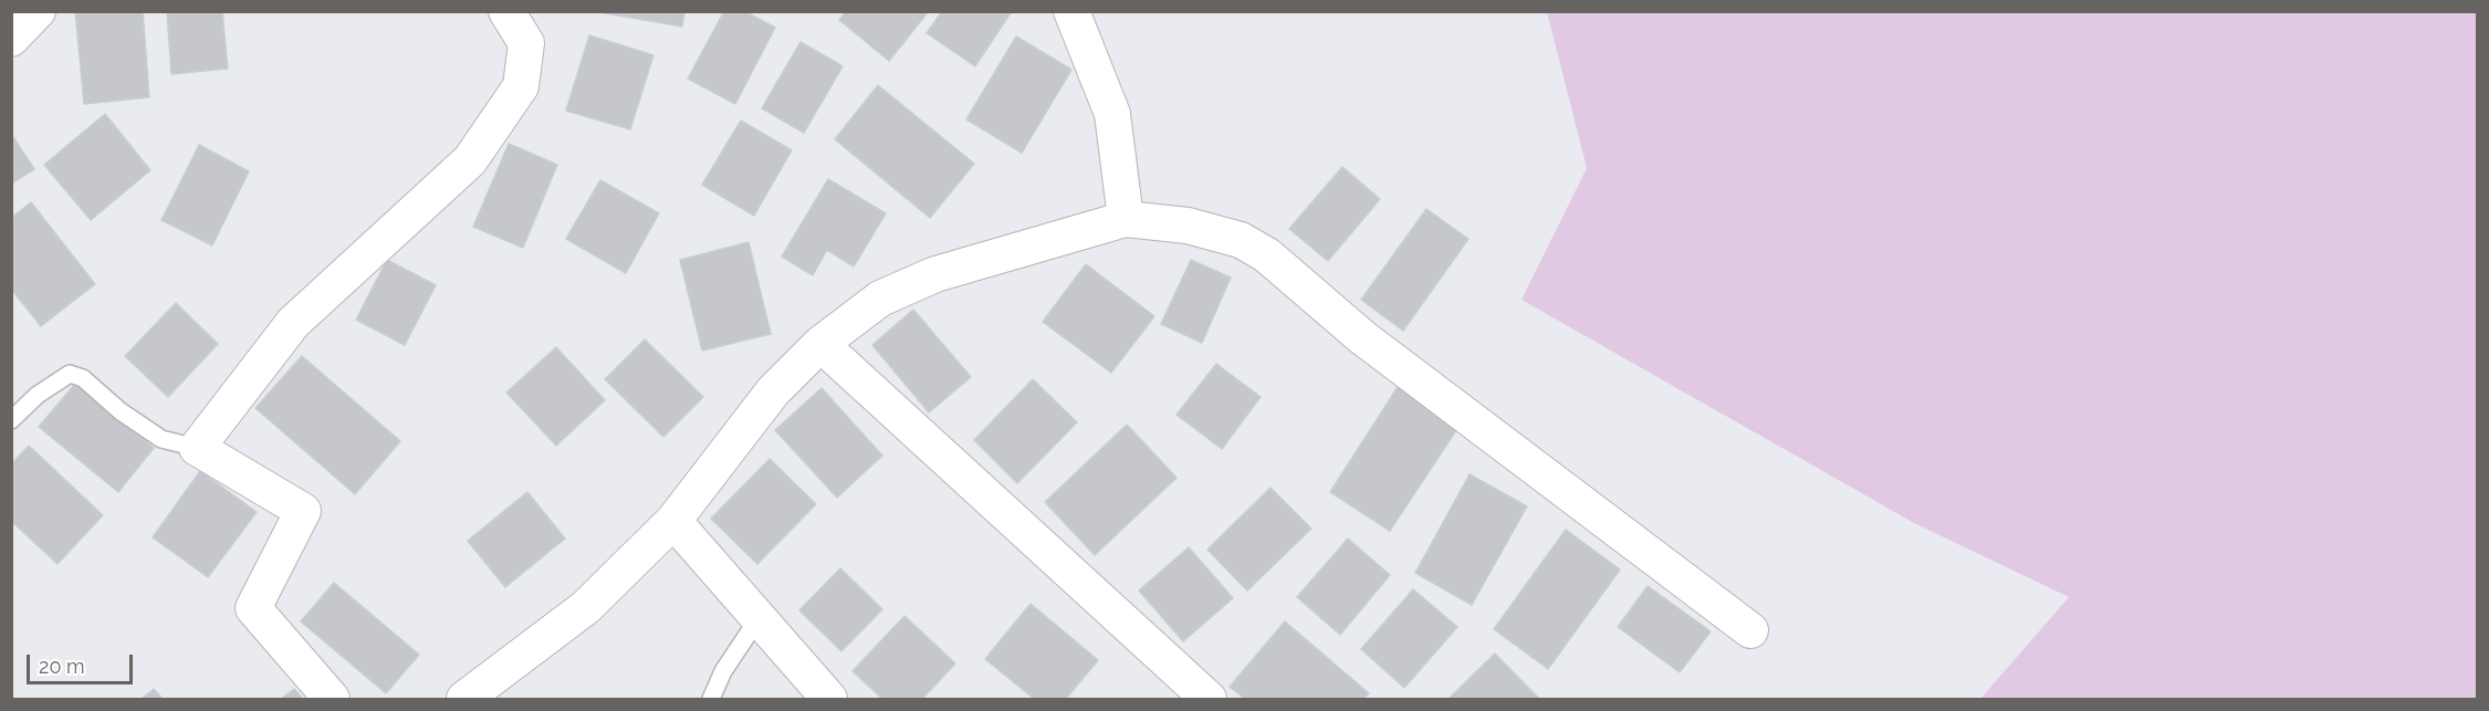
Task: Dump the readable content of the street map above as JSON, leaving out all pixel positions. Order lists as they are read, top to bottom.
{
  "scale_bar": "20 m"
}
